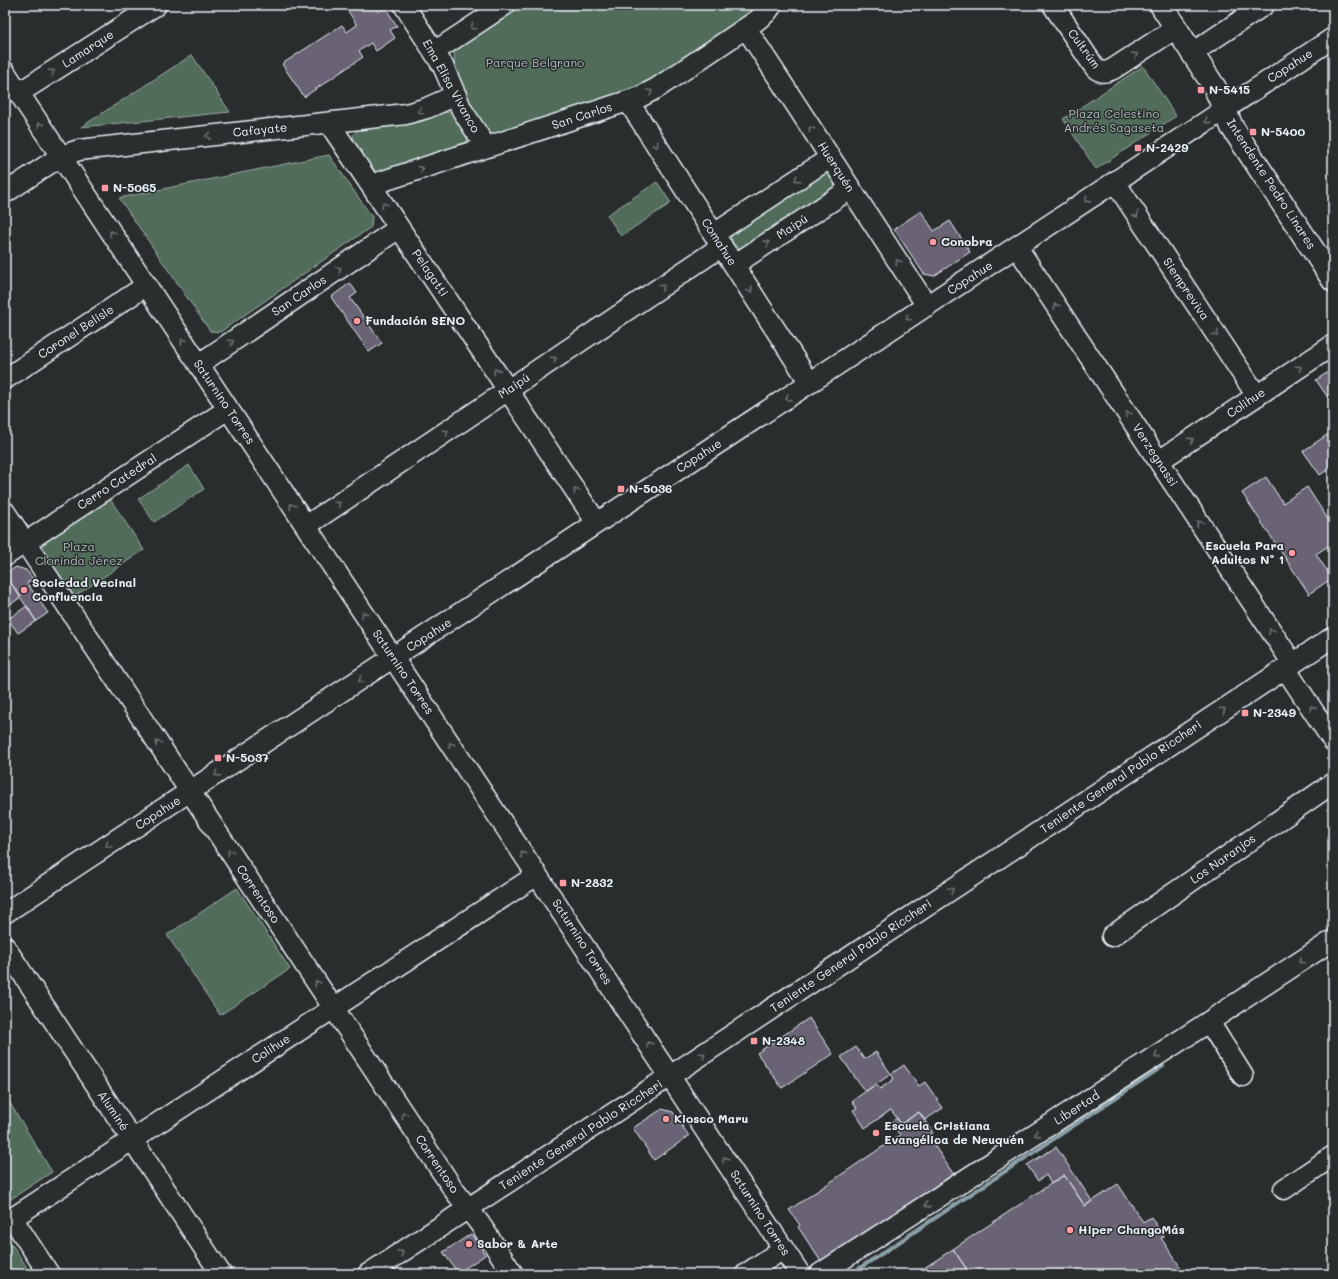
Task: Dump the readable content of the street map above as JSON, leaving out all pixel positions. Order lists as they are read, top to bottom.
{
  "streets": {
    "main road": ["Intendente Pedro Linares"],
    "street": [
      "Lamarque",
      "Cultrúm",
      "Copahue",
      "Ema Elisa Vivanco",
      "San Carlos",
      "Cafayate",
      "Huerquén",
      "Maipú",
      "Comahue",
      "Pelagatti",
      "Siempreviva",
      "Coronel Belisle",
      "Saturnino Torres",
      "Colihue",
      "Verzegnassi",
      "Cerro Catedral",
      "Teniente General Pablo Riccheri",
      "Los Naranjos",
      "Correntoso",
      "Libertad",
      "Aluminé"
    ]
  },
  "crossings": [
    ["Lamarque", "Saturnino Torres"],
    ["Cultrúm", "Intendente Pedro Linares"],
    ["Copahue", "Huerquén"],
    ["Copahue", "Intendente Pedro Linares"],
    ["Copahue", "Comahue"],
    ["Copahue", "Pelagatti"],
    ["Copahue", "Siempreviva"],
    ["Copahue", "Saturnino Torres"],
    ["Copahue", "Verzegnassi"],
    ["Copahue", "Correntoso"],
    ["Ema Elisa Vivanco", "San Carlos"],
    ["Ema Elisa Vivanco", "Cafayate"],
    ["San Carlos", "Huerquén"],
    ["San Carlos", "Comahue"],
    ["San Carlos", "Pelagatti"],
    ["San Carlos", "Saturnino Torres"],
    ["Cafayate", "Pelagatti"],
    ["Cafayate", "Saturnino Torres"],
    ["Huerquén", "Maipú"],
    ["Maipú", "Comahue"],
    ["Maipú", "Pelagatti"],
    ["Maipú", "Saturnino Torres"],
    ["Siempreviva", "Colihue"],
    ["Coronel Belisle", "Saturnino Torres"],
    ["Saturnino Torres", "Colihue"],
    ["Saturnino Torres", "Cerro Catedral"],
    ["Saturnino Torres", "Teniente General Pablo Riccheri"],
    ["Colihue", "Verzegnassi"],
    ["Colihue", "Correntoso"],
    ["Colihue", "Aluminé"],
    ["Verzegnassi", "Teniente General Pablo Riccheri"],
    ["Cerro Catedral", "Correntoso"],
    ["Teniente General Pablo Riccheri", "Correntoso"]
  ],
  "one_way": [
    "Lamarque",
    "Copahue",
    "San Carlos",
    "Cafayate",
    "Huerquén",
    "Comahue",
    "Pelagatti",
    "Siempreviva",
    "Saturnino Torres",
    "Verzegnassi",
    "Teniente General Pablo Riccheri",
    "Correntoso",
    "Libertad"
  ],
  "parks": ["Parque Belgrano", "Plaza Celestino Andrés Sagaseta", "Plaza Clorinda Jérez"],
  "places": {
    "transit": [
      "N-5415",
      "N-5400",
      "N-2429",
      "N-5065",
      "N-5036",
      "N-2349",
      "N-5037",
      "N-2832",
      "N-2348"
    ],
    "other": [
      "Conobra",
      "Fundación SENO",
      "Escuela Para Adultos N° 1",
      "Sociedad Vecinal Confluencia",
      "Kiosco Maru",
      "Escuela Cristiana Evangélica de Neuquén",
      "Hiper ChangoMás",
      "Sabor & Arte"
    ]
  }
}
